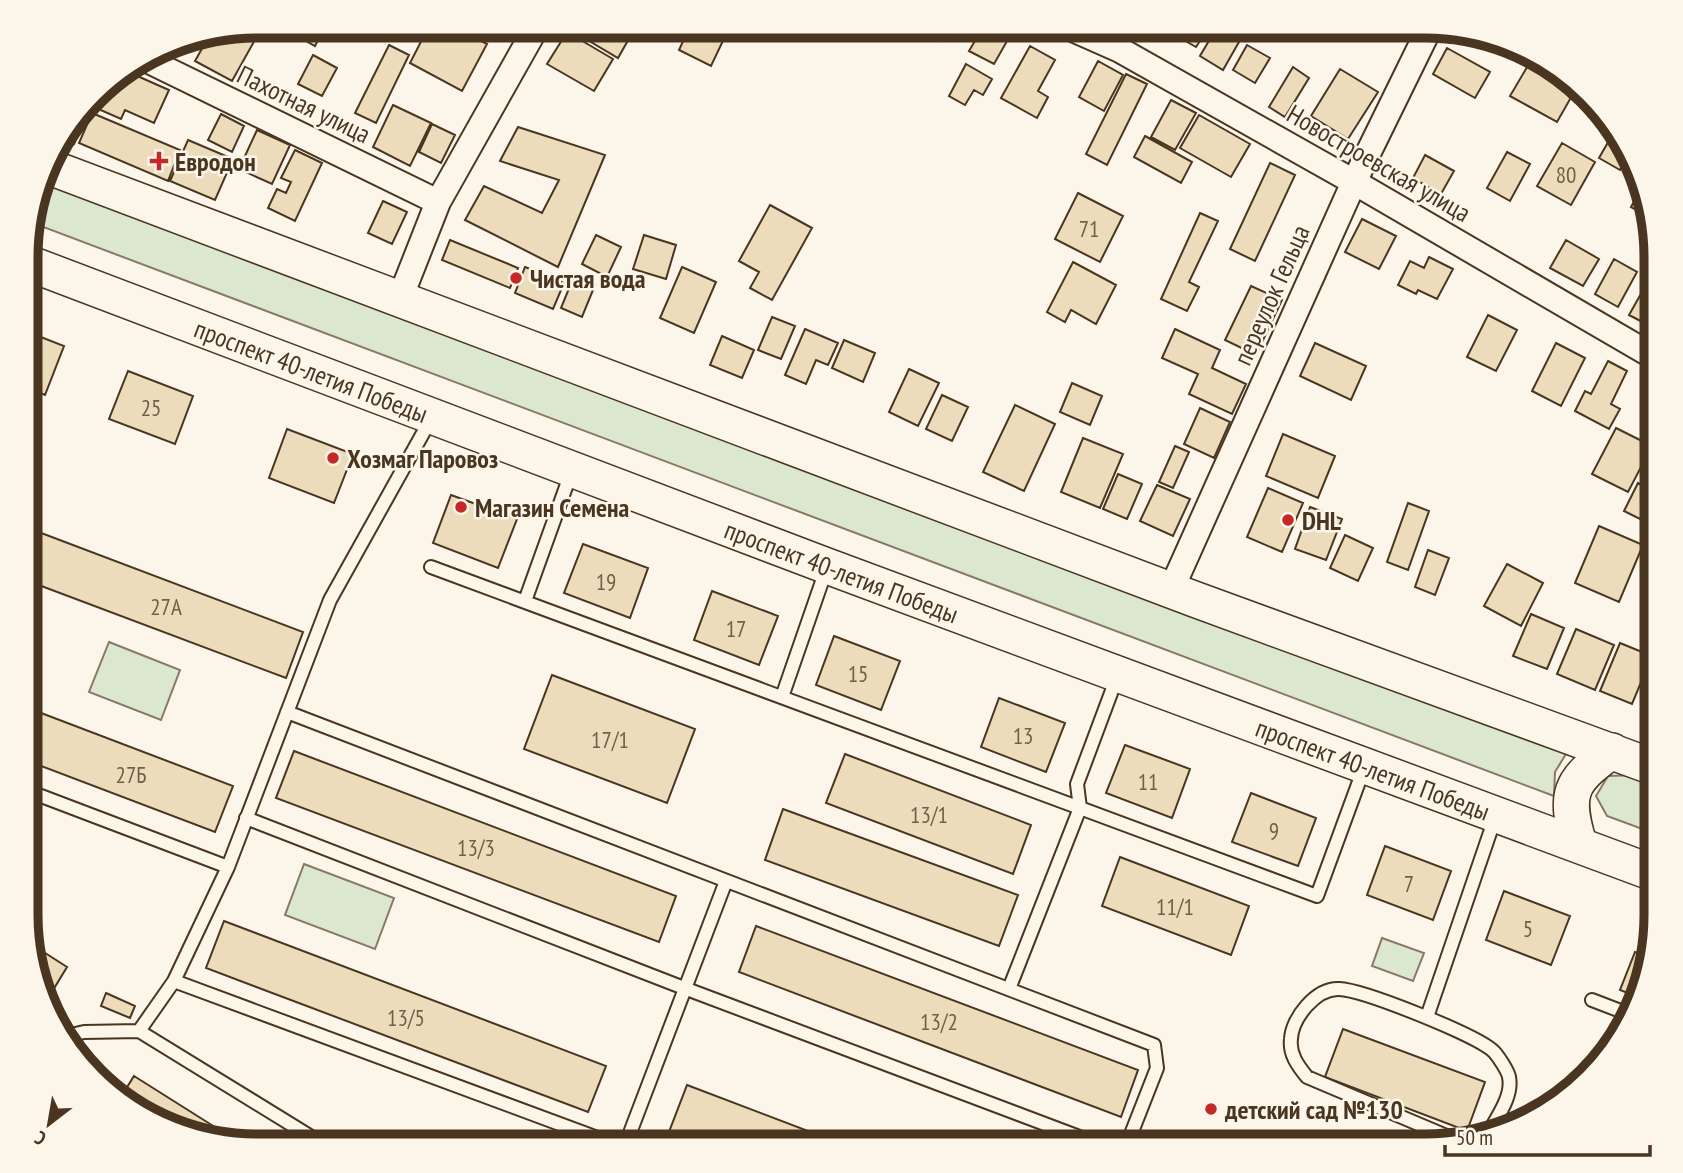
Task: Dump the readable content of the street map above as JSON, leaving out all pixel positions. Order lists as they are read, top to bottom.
{
  "streets": {
    "main road": ["проспект 40-летия Победы"],
    "street": ["Пахотная улица", "Новостроевская улица", "переулок Гельца"]
  },
  "crossings": [
    ["Новостроевская улица", "переулок Гельца"]
  ],
  "places": {
    "health": ["Евродон"],
    "other": [
      "Чистая вода",
      "Хозмаг Паровоз",
      "Магазин Семена",
      "DHL",
      "детский сад №130"
    ]
  },
  "house_numbers": [
    "80",
    "71",
    "25",
    "19",
    "27А",
    "17",
    "15",
    "13",
    "17/1",
    "27Б",
    "11",
    "13/1",
    "9",
    "13/3",
    "7",
    "11/1",
    "5",
    "13/5",
    "13/2"
  ],
  "scale_bar": "50 m",
  "north": "bottom left"
}
